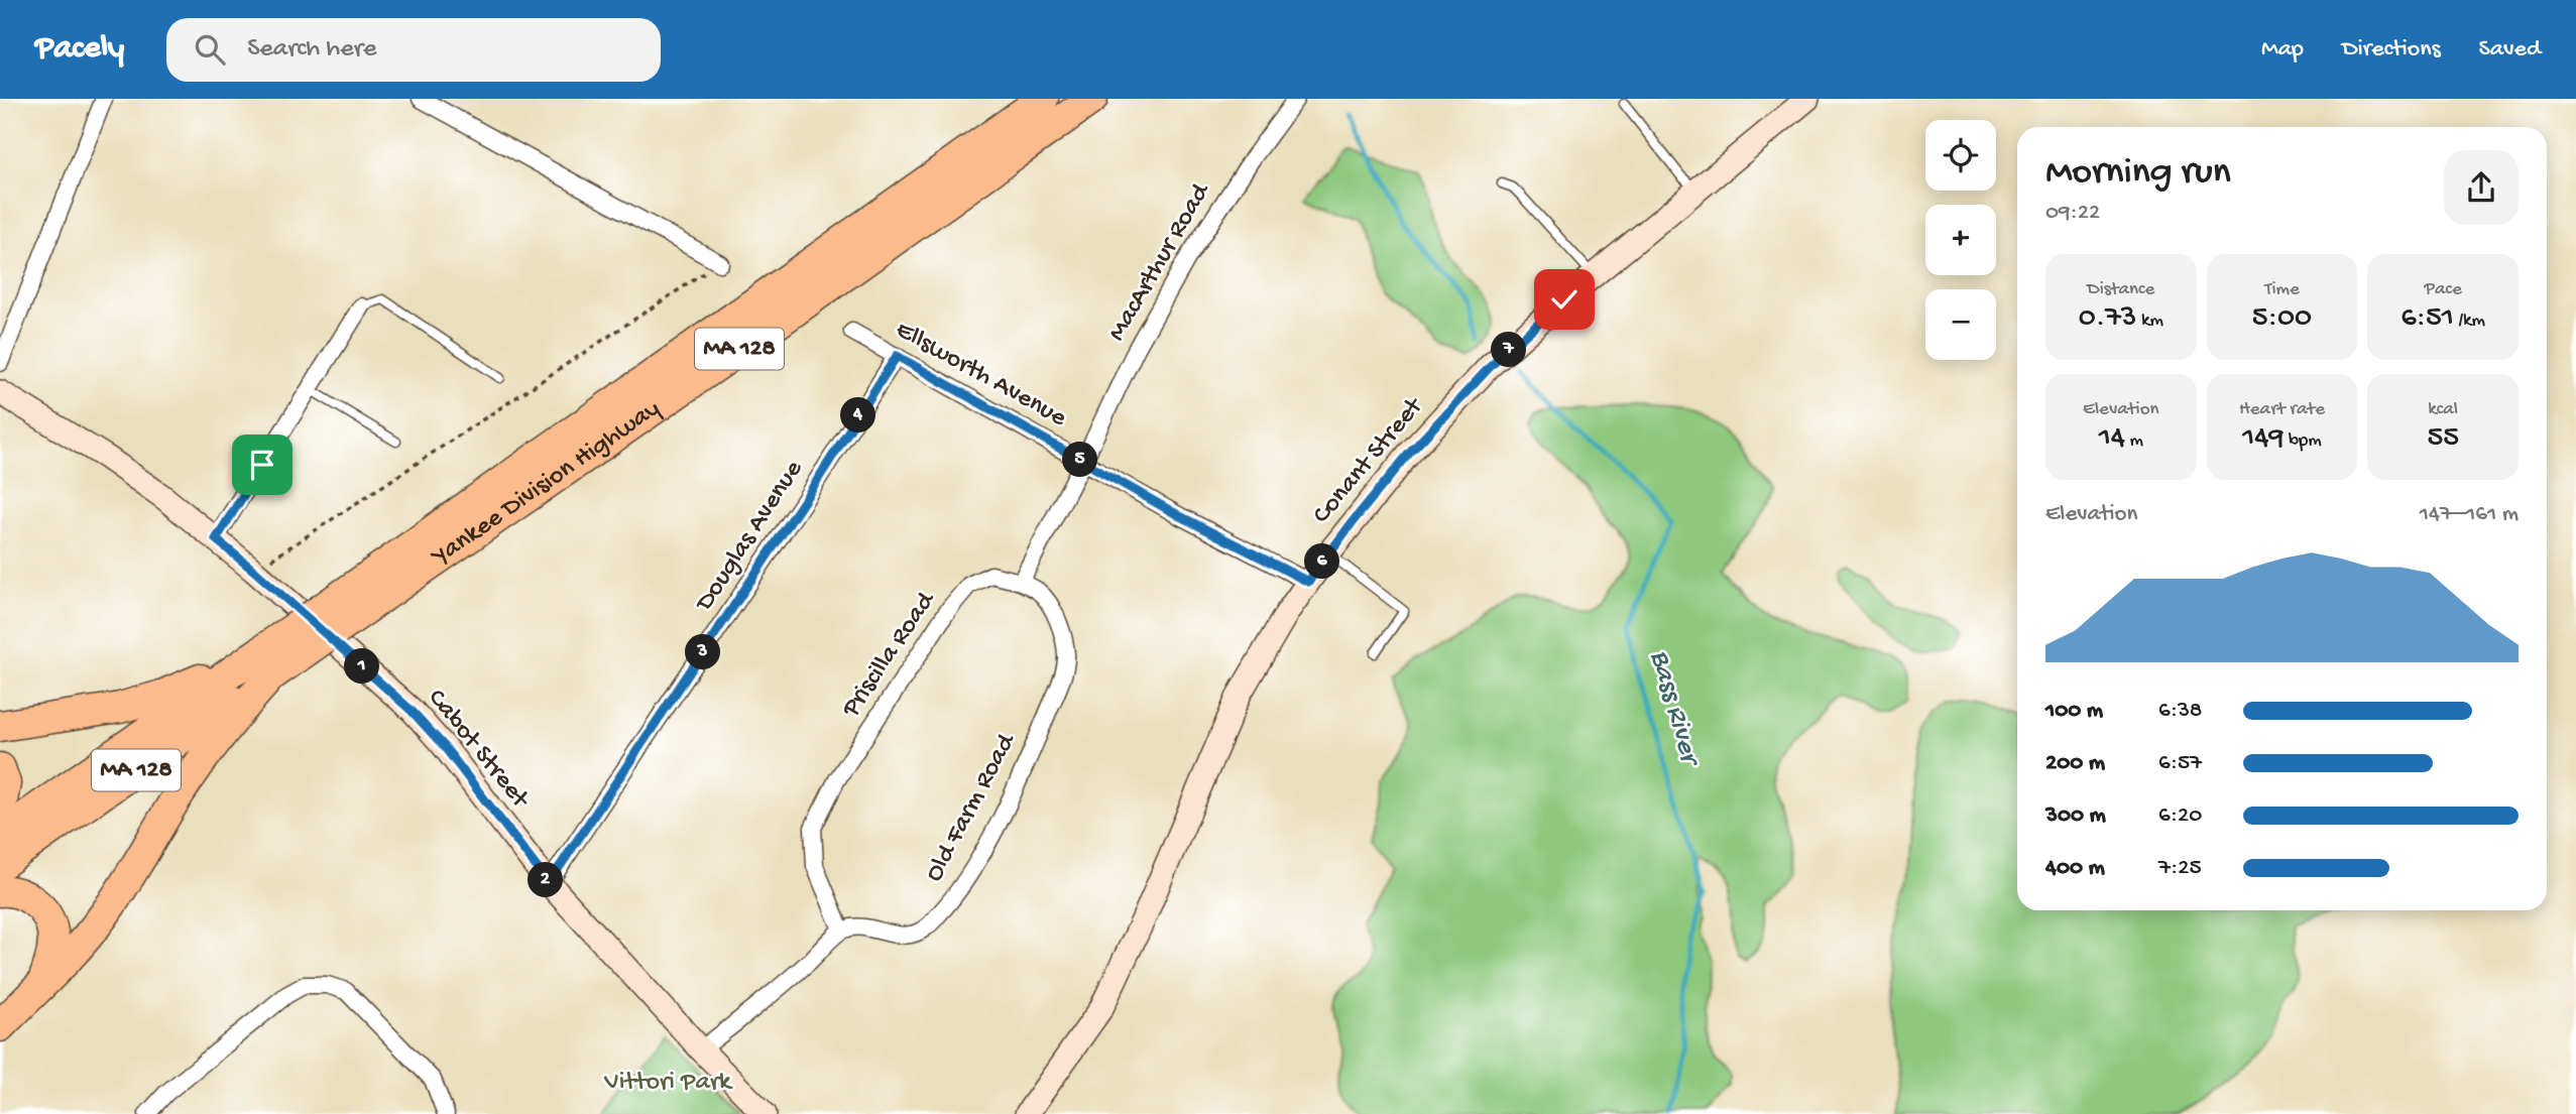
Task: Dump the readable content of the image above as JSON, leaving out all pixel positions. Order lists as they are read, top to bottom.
{
  "streets": {
    "highway": ["MA 128", "Yankee Division Highway"],
    "main road": ["Conant Street", "Cabot Street"],
    "street": [
      "MacArthur Road",
      "Ellsworth Avenue",
      "Douglas Avenue",
      "Priscilla Road",
      "Old Farm Road"
    ]
  },
  "crossings": [
    ["MacArthur Road", "Ellsworth Avenue"],
    ["Ellsworth Avenue", "Conant Street"],
    ["Ellsworth Avenue", "Douglas Avenue"],
    ["Douglas Avenue", "Cabot Street"],
    ["Priscilla Road", "Old Farm Road"]
  ],
  "water": ["Bass River"],
  "parks": ["Vittori Park"],
  "page": {
    "header": "Pacely",
    "search": "Search here",
    "nav": ["Map", "Directions", "Saved"],
    "map_buttons": ["+", "−"],
    "heading": ["Morning run", "09:22"],
    "stats": [
      ["Distance", "0.73 km"],
      ["Time", "5:00"],
      ["Pace", "6:51 /km"],
      ["Elevation", "14 m"],
      ["Heart rate", "149 bpm"],
      ["kcal", "55"]
    ],
    "pins": [
      "7",
      "4",
      "5",
      "6",
      "3",
      "1",
      "2"
    ],
    "chart": ["Elevation", "147–161 m"],
    "list": [
      {
        "name": "100 m",
        "note": "6:38"
      },
      {
        "name": "200 m",
        "note": "6:57"
      },
      {
        "name": "300 m",
        "note": "6:20"
      },
      {
        "name": "400 m",
        "note": "7:25"
      }
    ]
  }
}
